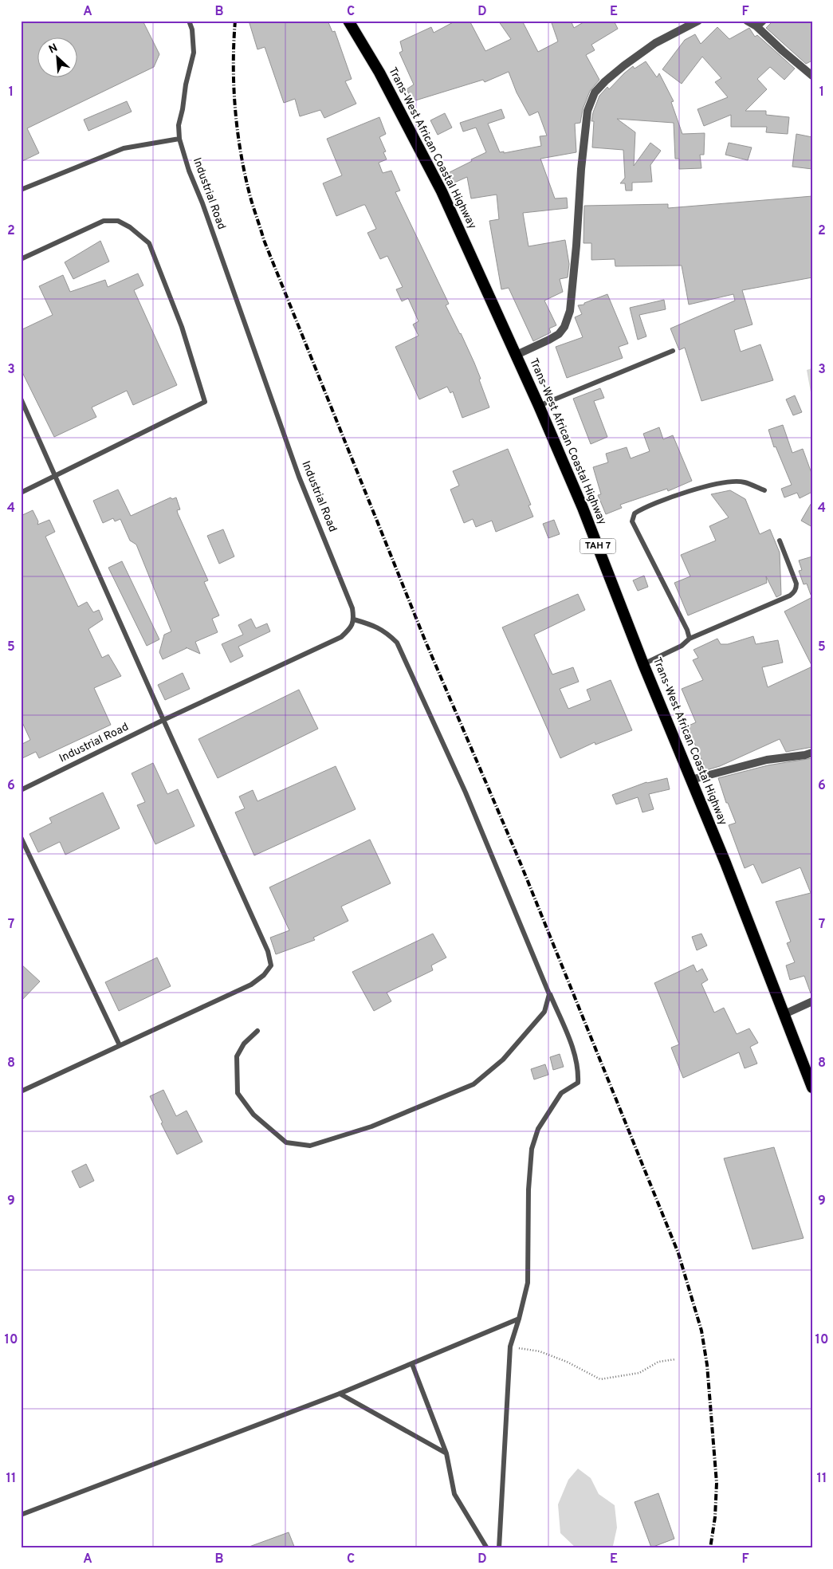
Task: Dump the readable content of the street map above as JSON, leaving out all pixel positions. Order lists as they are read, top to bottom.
{
  "streets": {
    "highway": ["Trans-West African Coastal Highway", "TAH 7"],
    "lane": ["Industrial Road"]
  },
  "north": "top left",
  "grid": {
    "columns": [
      "A",
      "B",
      "C",
      "D",
      "E",
      "F"
    ],
    "rows": [
      "1",
      "2",
      "3",
      "4",
      "5",
      "6",
      "7",
      "8",
      "9",
      "10",
      "11"
    ]
  }
}
